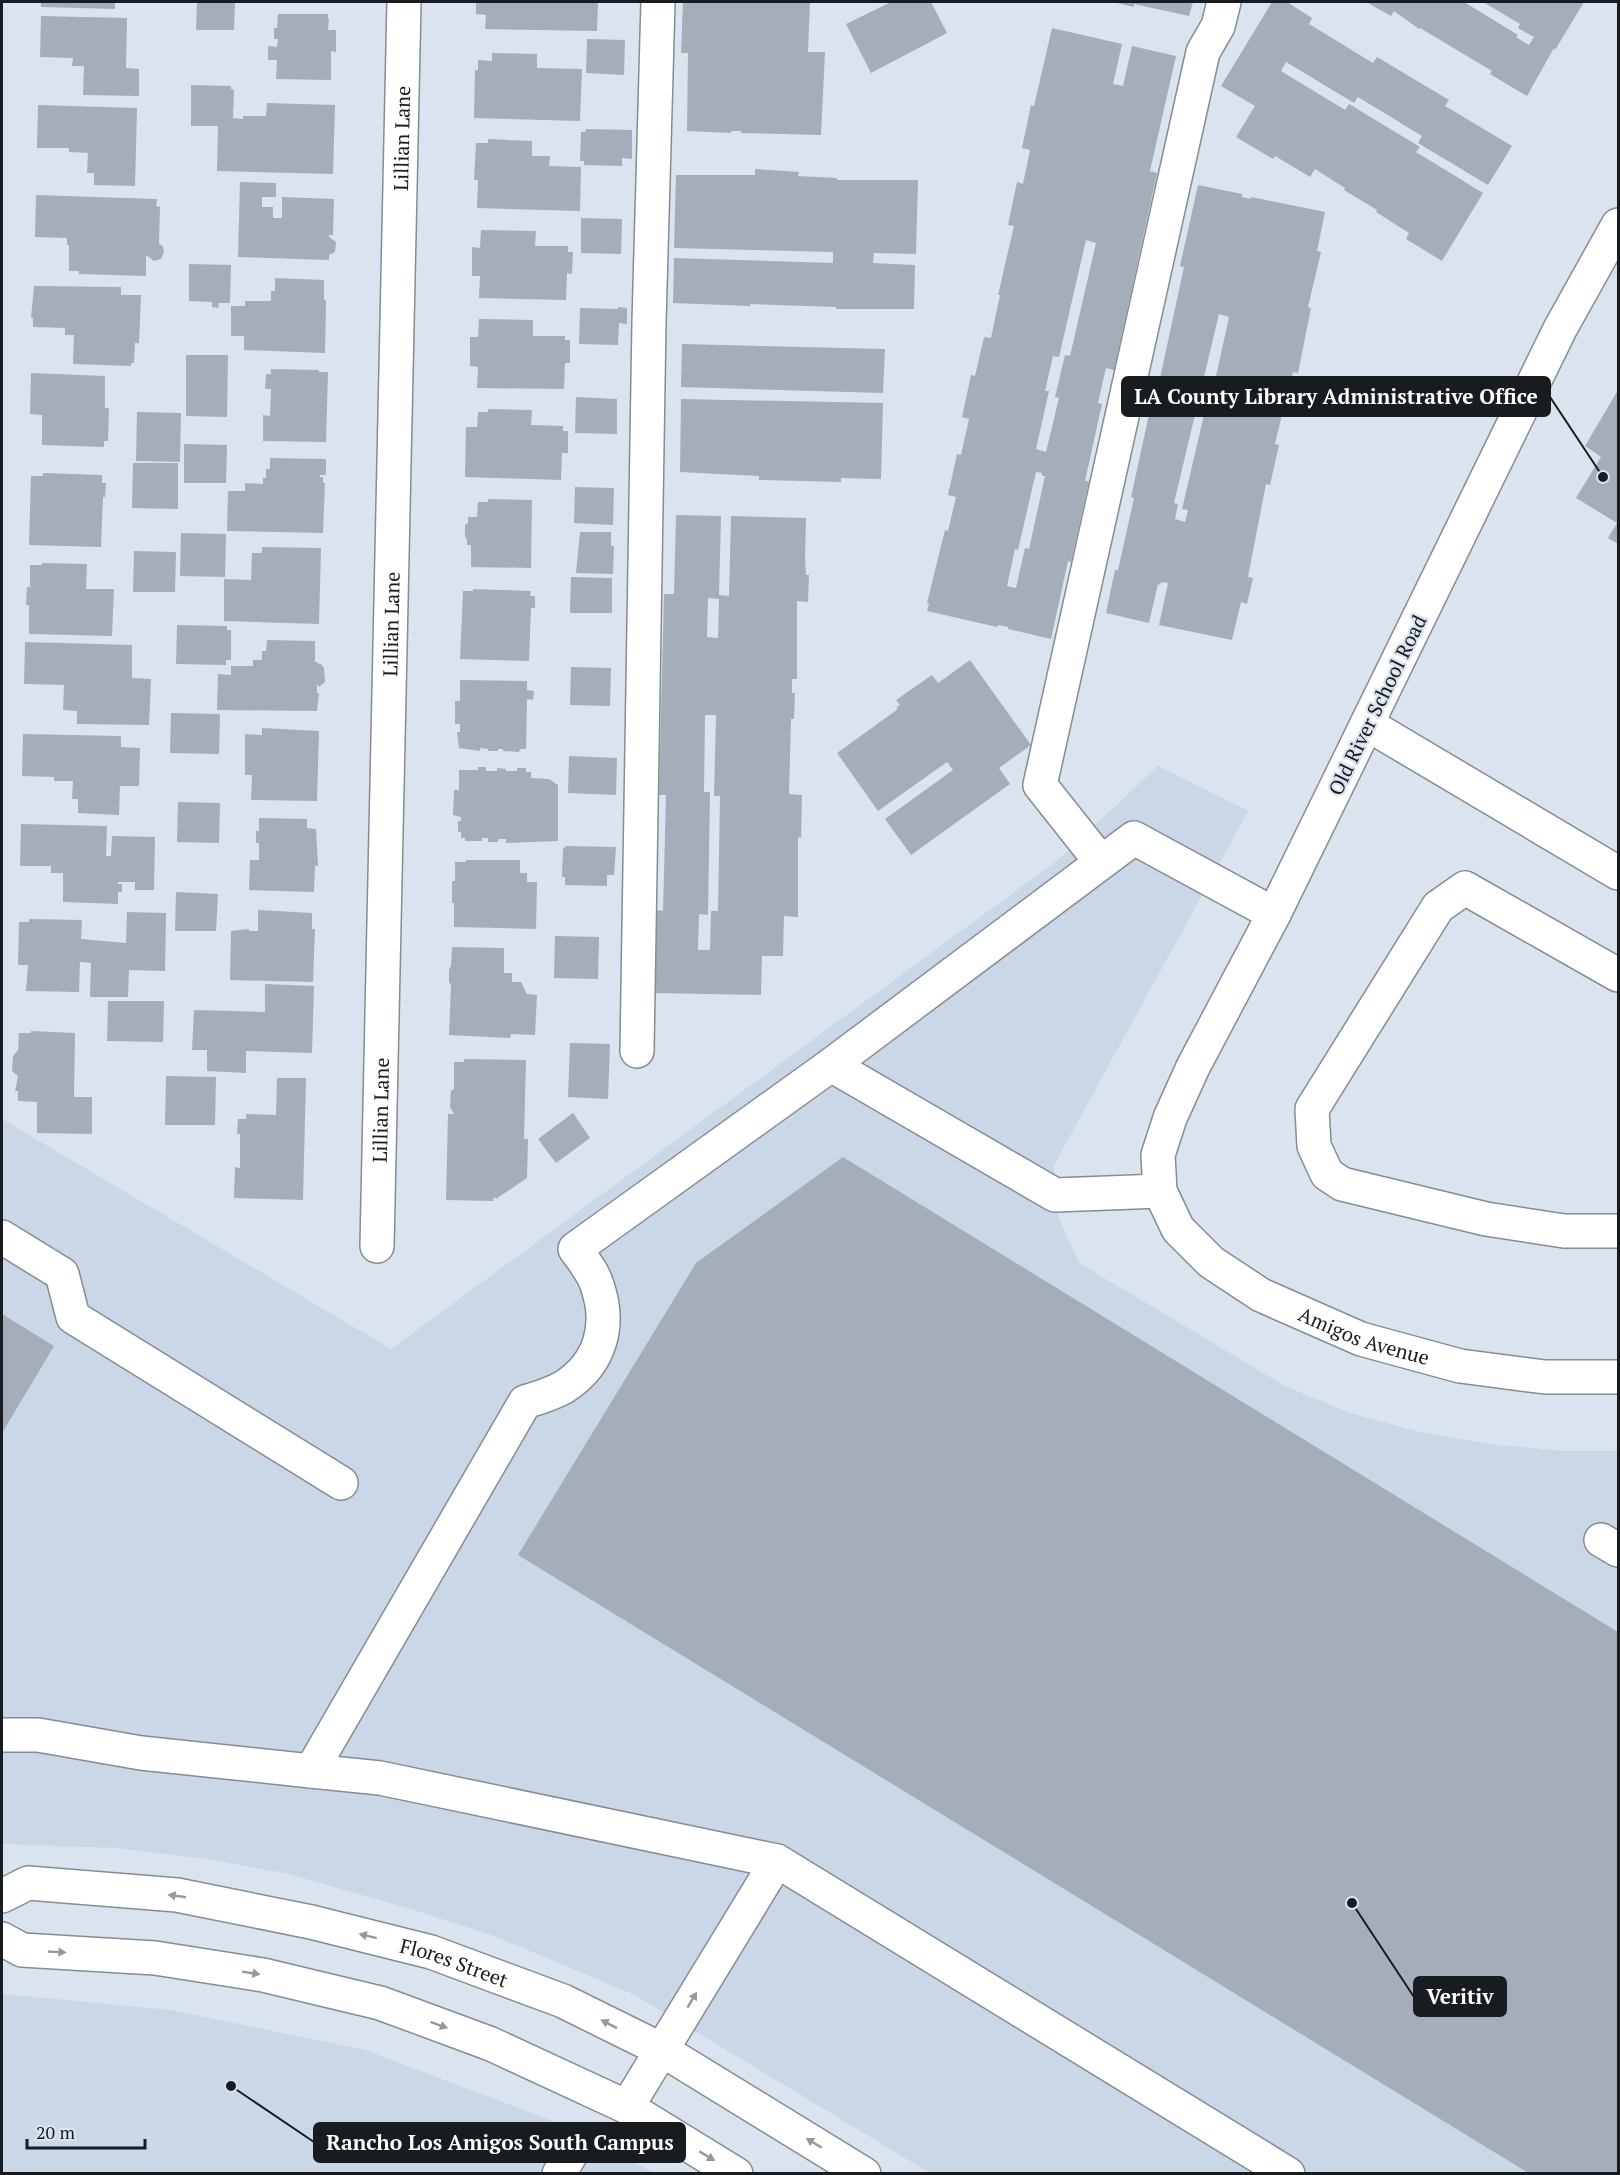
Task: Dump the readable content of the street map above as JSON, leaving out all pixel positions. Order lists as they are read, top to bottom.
{
  "streets": {
    "street": [
      "Lillian Lane",
      "Old River School Road",
      "Amigos Avenue",
      "Flores Street"
    ]
  },
  "crossings": [
    ["Old River School Road", "Amigos Avenue"]
  ],
  "places": ["LA County Library Administrative Office", "Veritiv", "Rancho Los Amigos South Campus"],
  "scale_bar": "20 m"
}
